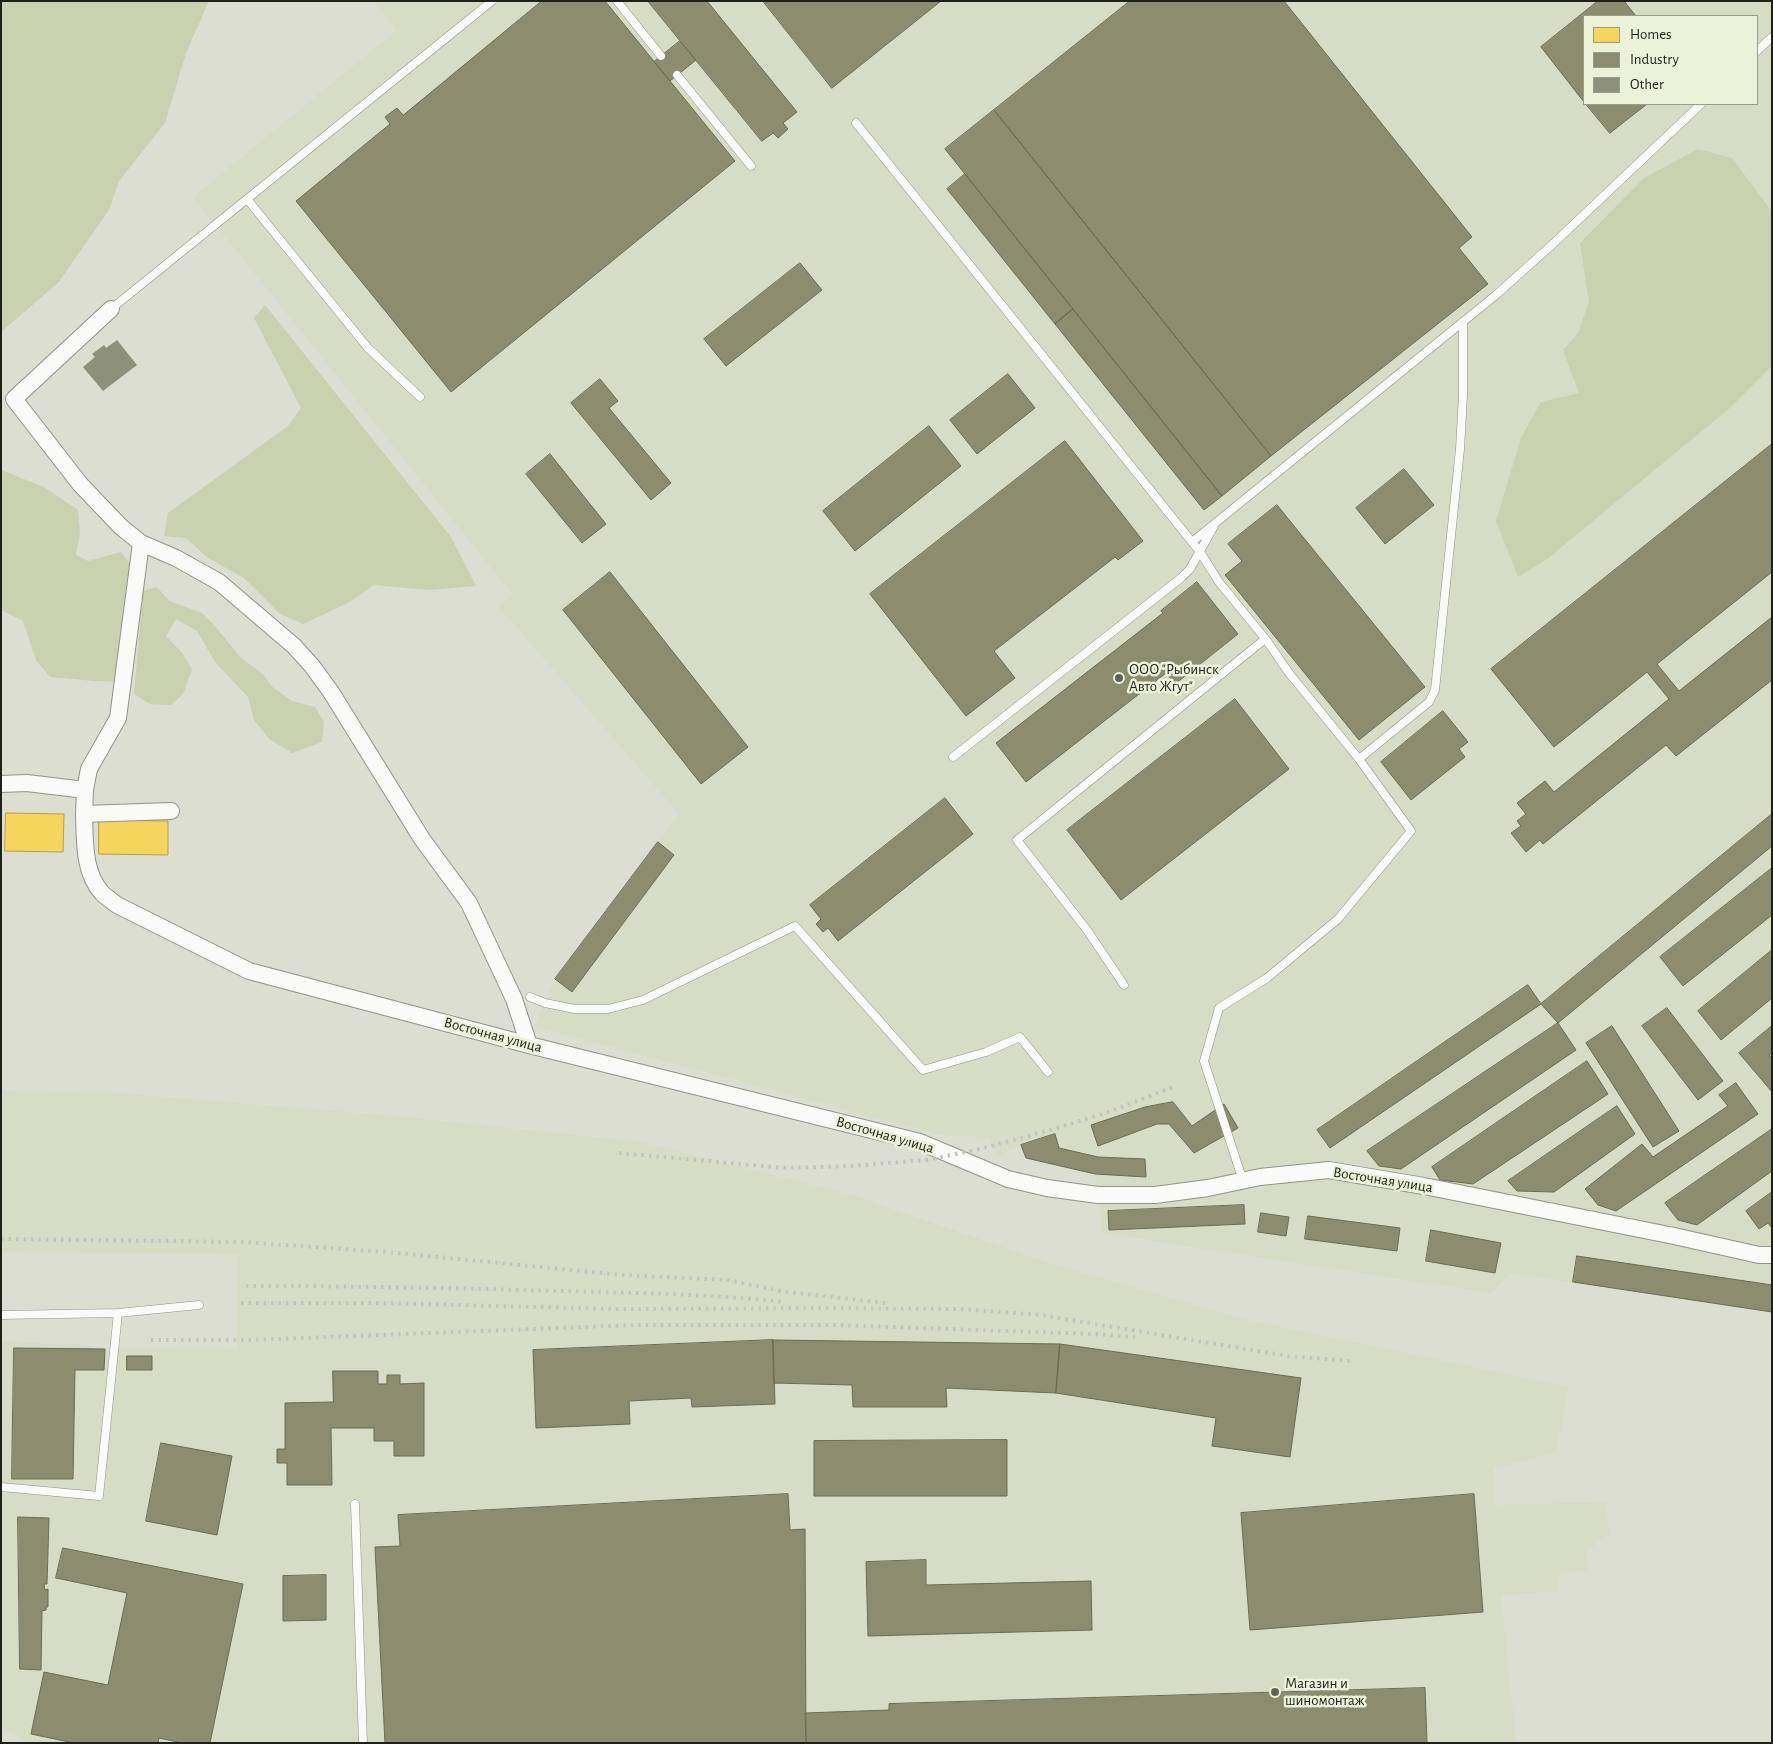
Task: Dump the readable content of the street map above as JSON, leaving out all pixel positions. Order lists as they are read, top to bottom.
{
  "streets": {
    "street": ["Восточная улица"]
  },
  "places": ["ООО \"Рыбинск Авто Жгут\"", "Магазин и шиномонтаж"],
  "legend": ["Homes", "Industry", "Other"]
}
